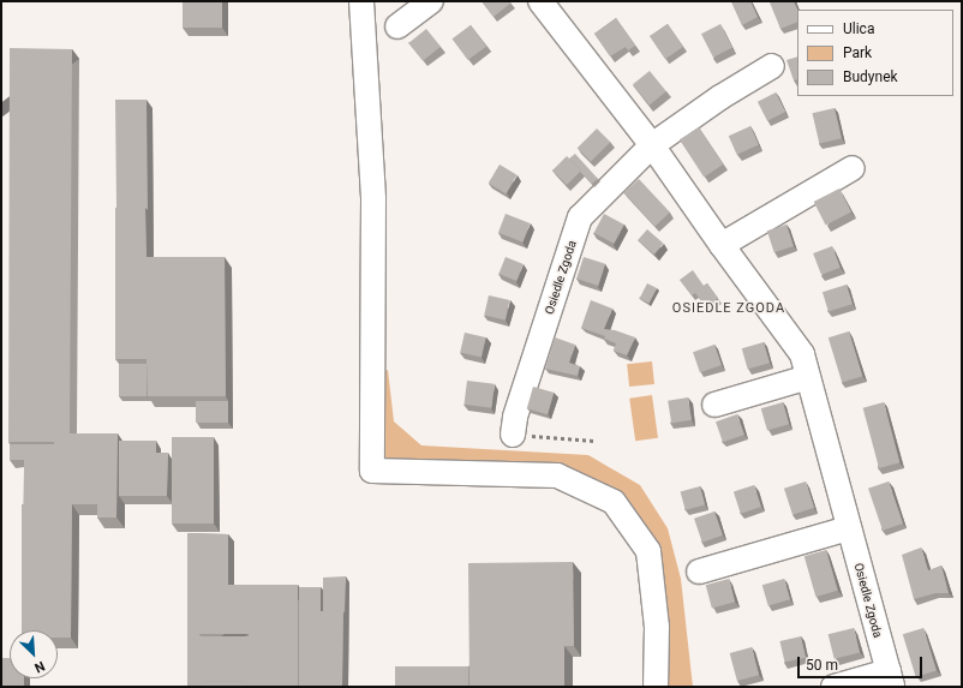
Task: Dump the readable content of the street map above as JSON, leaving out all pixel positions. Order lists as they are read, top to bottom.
{
  "streets": {
    "street": ["Osiedle Zgoda"]
  },
  "districts": ["OSIEDLE ZGODA"],
  "legend": ["Ulica", "Park", "Budynek"],
  "scale_bar": "50 m",
  "north": "bottom right"
}
